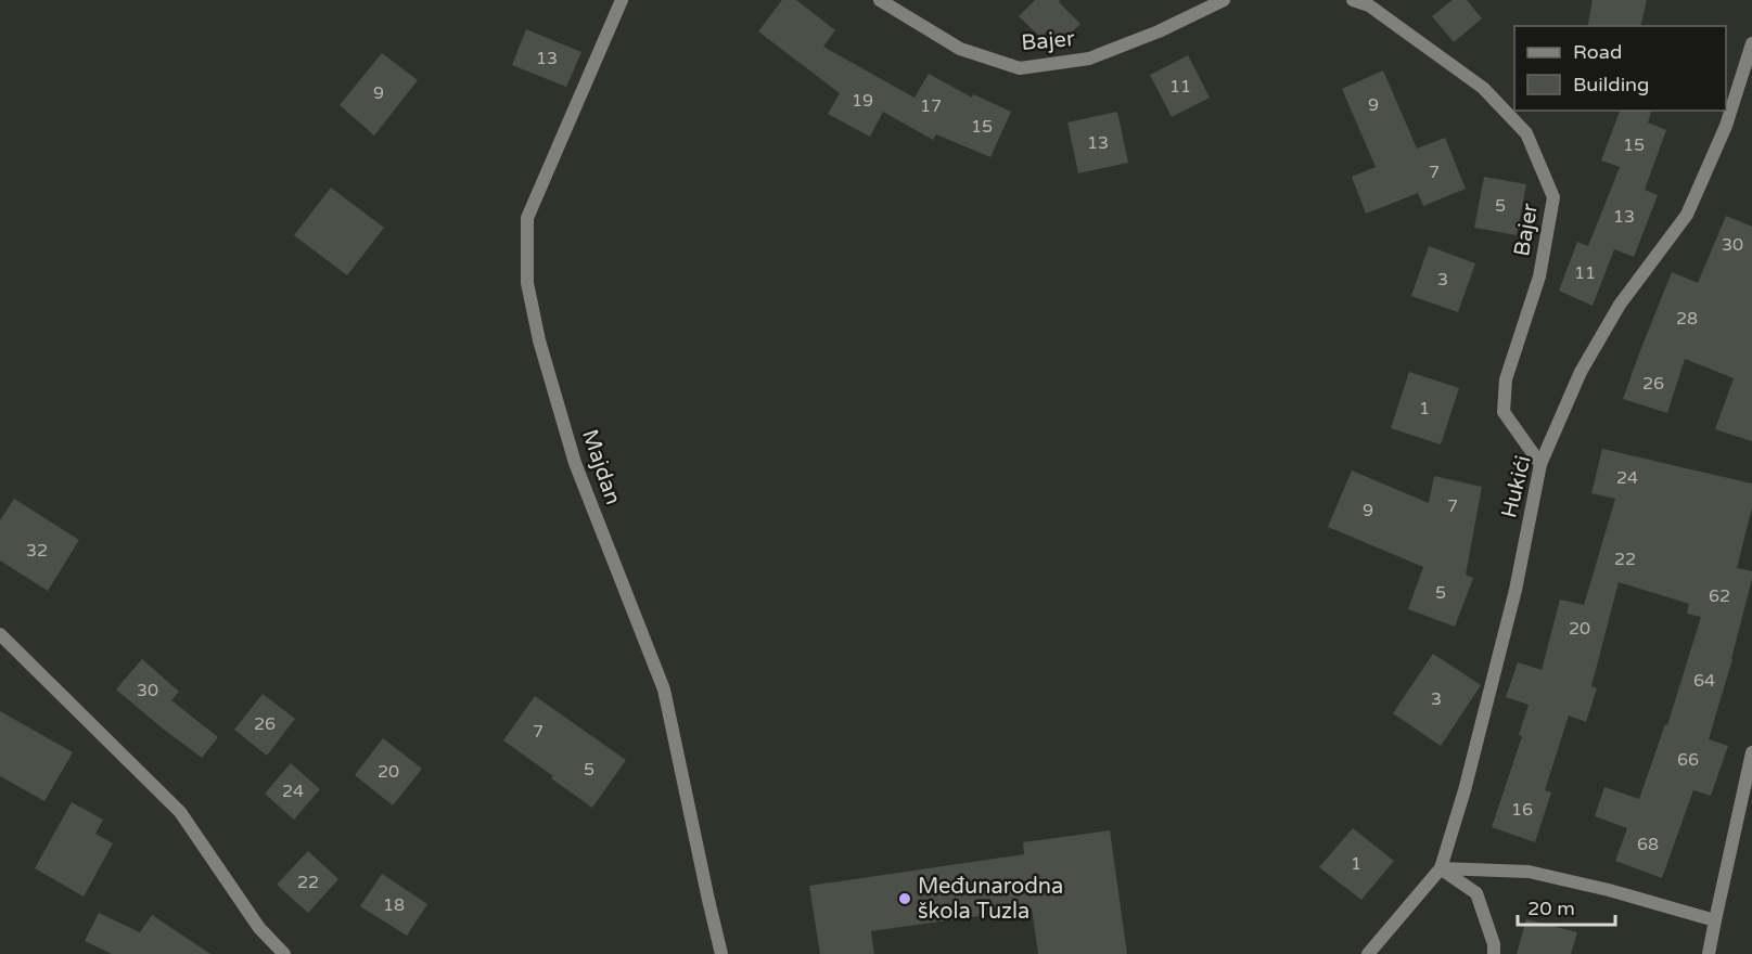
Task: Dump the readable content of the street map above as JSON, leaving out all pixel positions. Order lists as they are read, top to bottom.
{
  "streets": {
    "street": ["Bajer", "Majdan", "Hukići"]
  },
  "crossings": [
    ["Bajer", "Hukići"]
  ],
  "places": ["Međunarodna škola Tuzla"],
  "house_numbers": [
    "13",
    "11",
    "9",
    "19",
    "9",
    "17",
    "15",
    "13",
    "15",
    "7",
    "5",
    "13",
    "30",
    "11",
    "3",
    "28",
    "26",
    "1",
    "24",
    "7",
    "9",
    "32",
    "22",
    "5",
    "62",
    "20",
    "64",
    "30",
    "3",
    "26",
    "7",
    "66",
    "5",
    "20",
    "24",
    "16",
    "68",
    "1",
    "22",
    "18"
  ],
  "legend": ["Road", "Building"],
  "scale_bar": "20 m"
}
